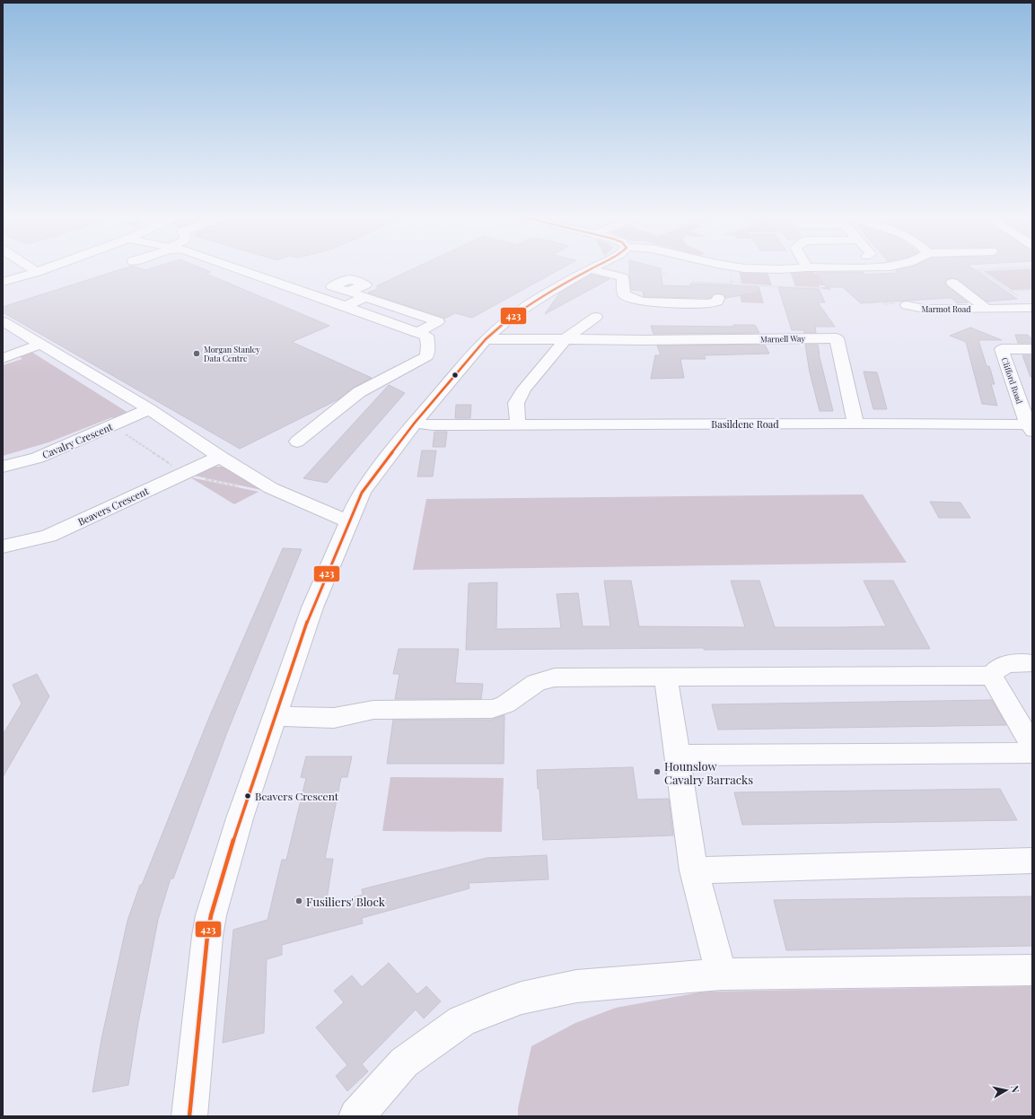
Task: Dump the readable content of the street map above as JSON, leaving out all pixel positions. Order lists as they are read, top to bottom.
{
  "streets": {
    "street": [
      "Marmot Road",
      "Marnell Way",
      "Clifford Road",
      "Basildene Road",
      "Cavalry Crescent",
      "Beavers Crescent"
    ]
  },
  "crossings": [
    ["Marnell Way", "Basildene Road"],
    ["Clifford Road", "Basildene Road"]
  ],
  "places": [
    "Morgan Stanley Data Centre",
    "Hounslow Cavalry Barracks",
    "Beavers Crescent",
    "Fusiliers' Block"
  ],
  "lines": ["transit line 423"],
  "north": "right"
}
